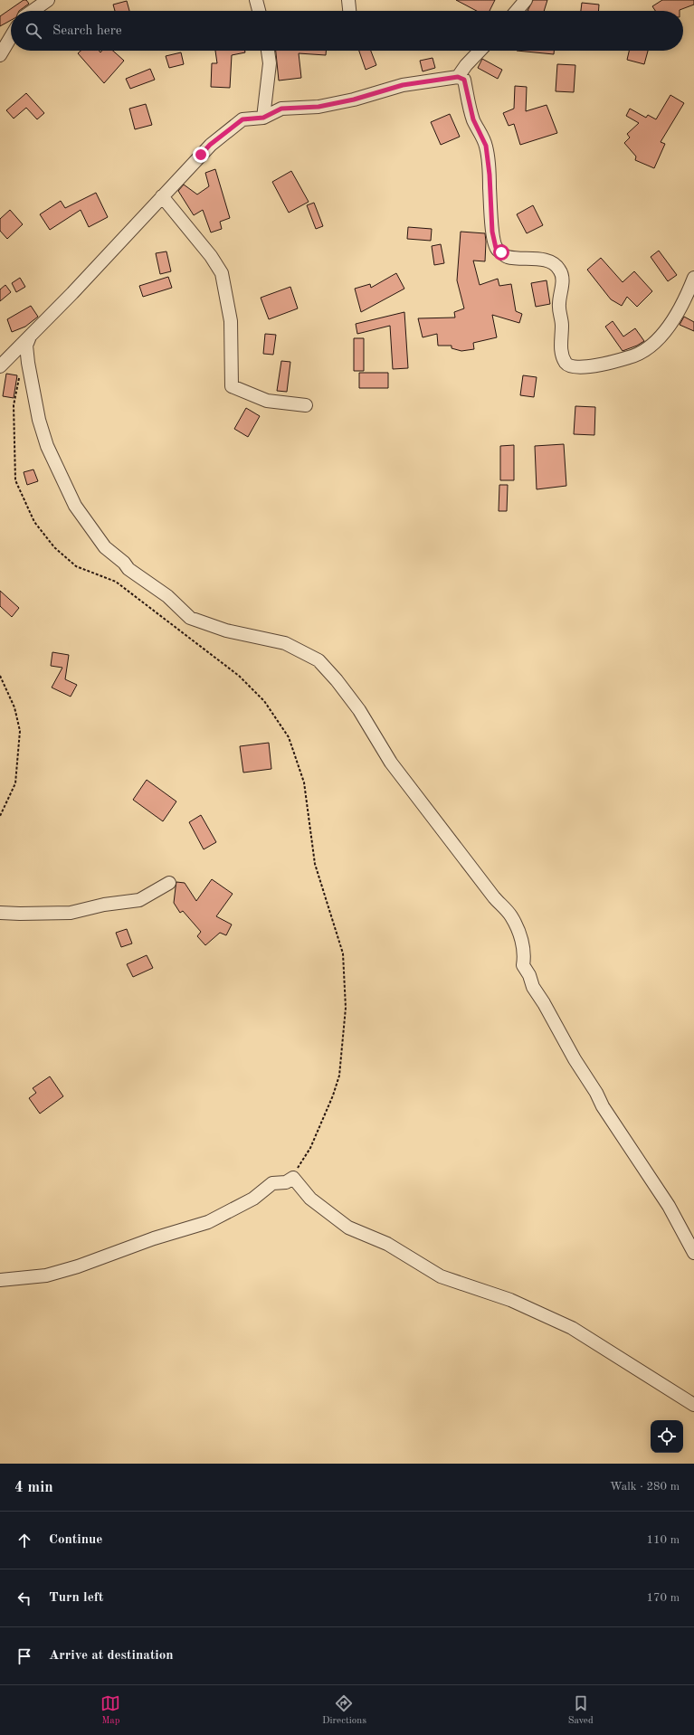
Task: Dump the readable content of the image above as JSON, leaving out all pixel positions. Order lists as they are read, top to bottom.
{
  "page": {
    "search": "Search here",
    "heading": ["4 min", "Walk · 280 m"],
    "list": [
      ["Continue", "110 m"],
      ["Turn left", "170 m"],
      "Arrive at destination"
    ],
    "nav": ["Map", "Directions", "Saved"]
  }
}
